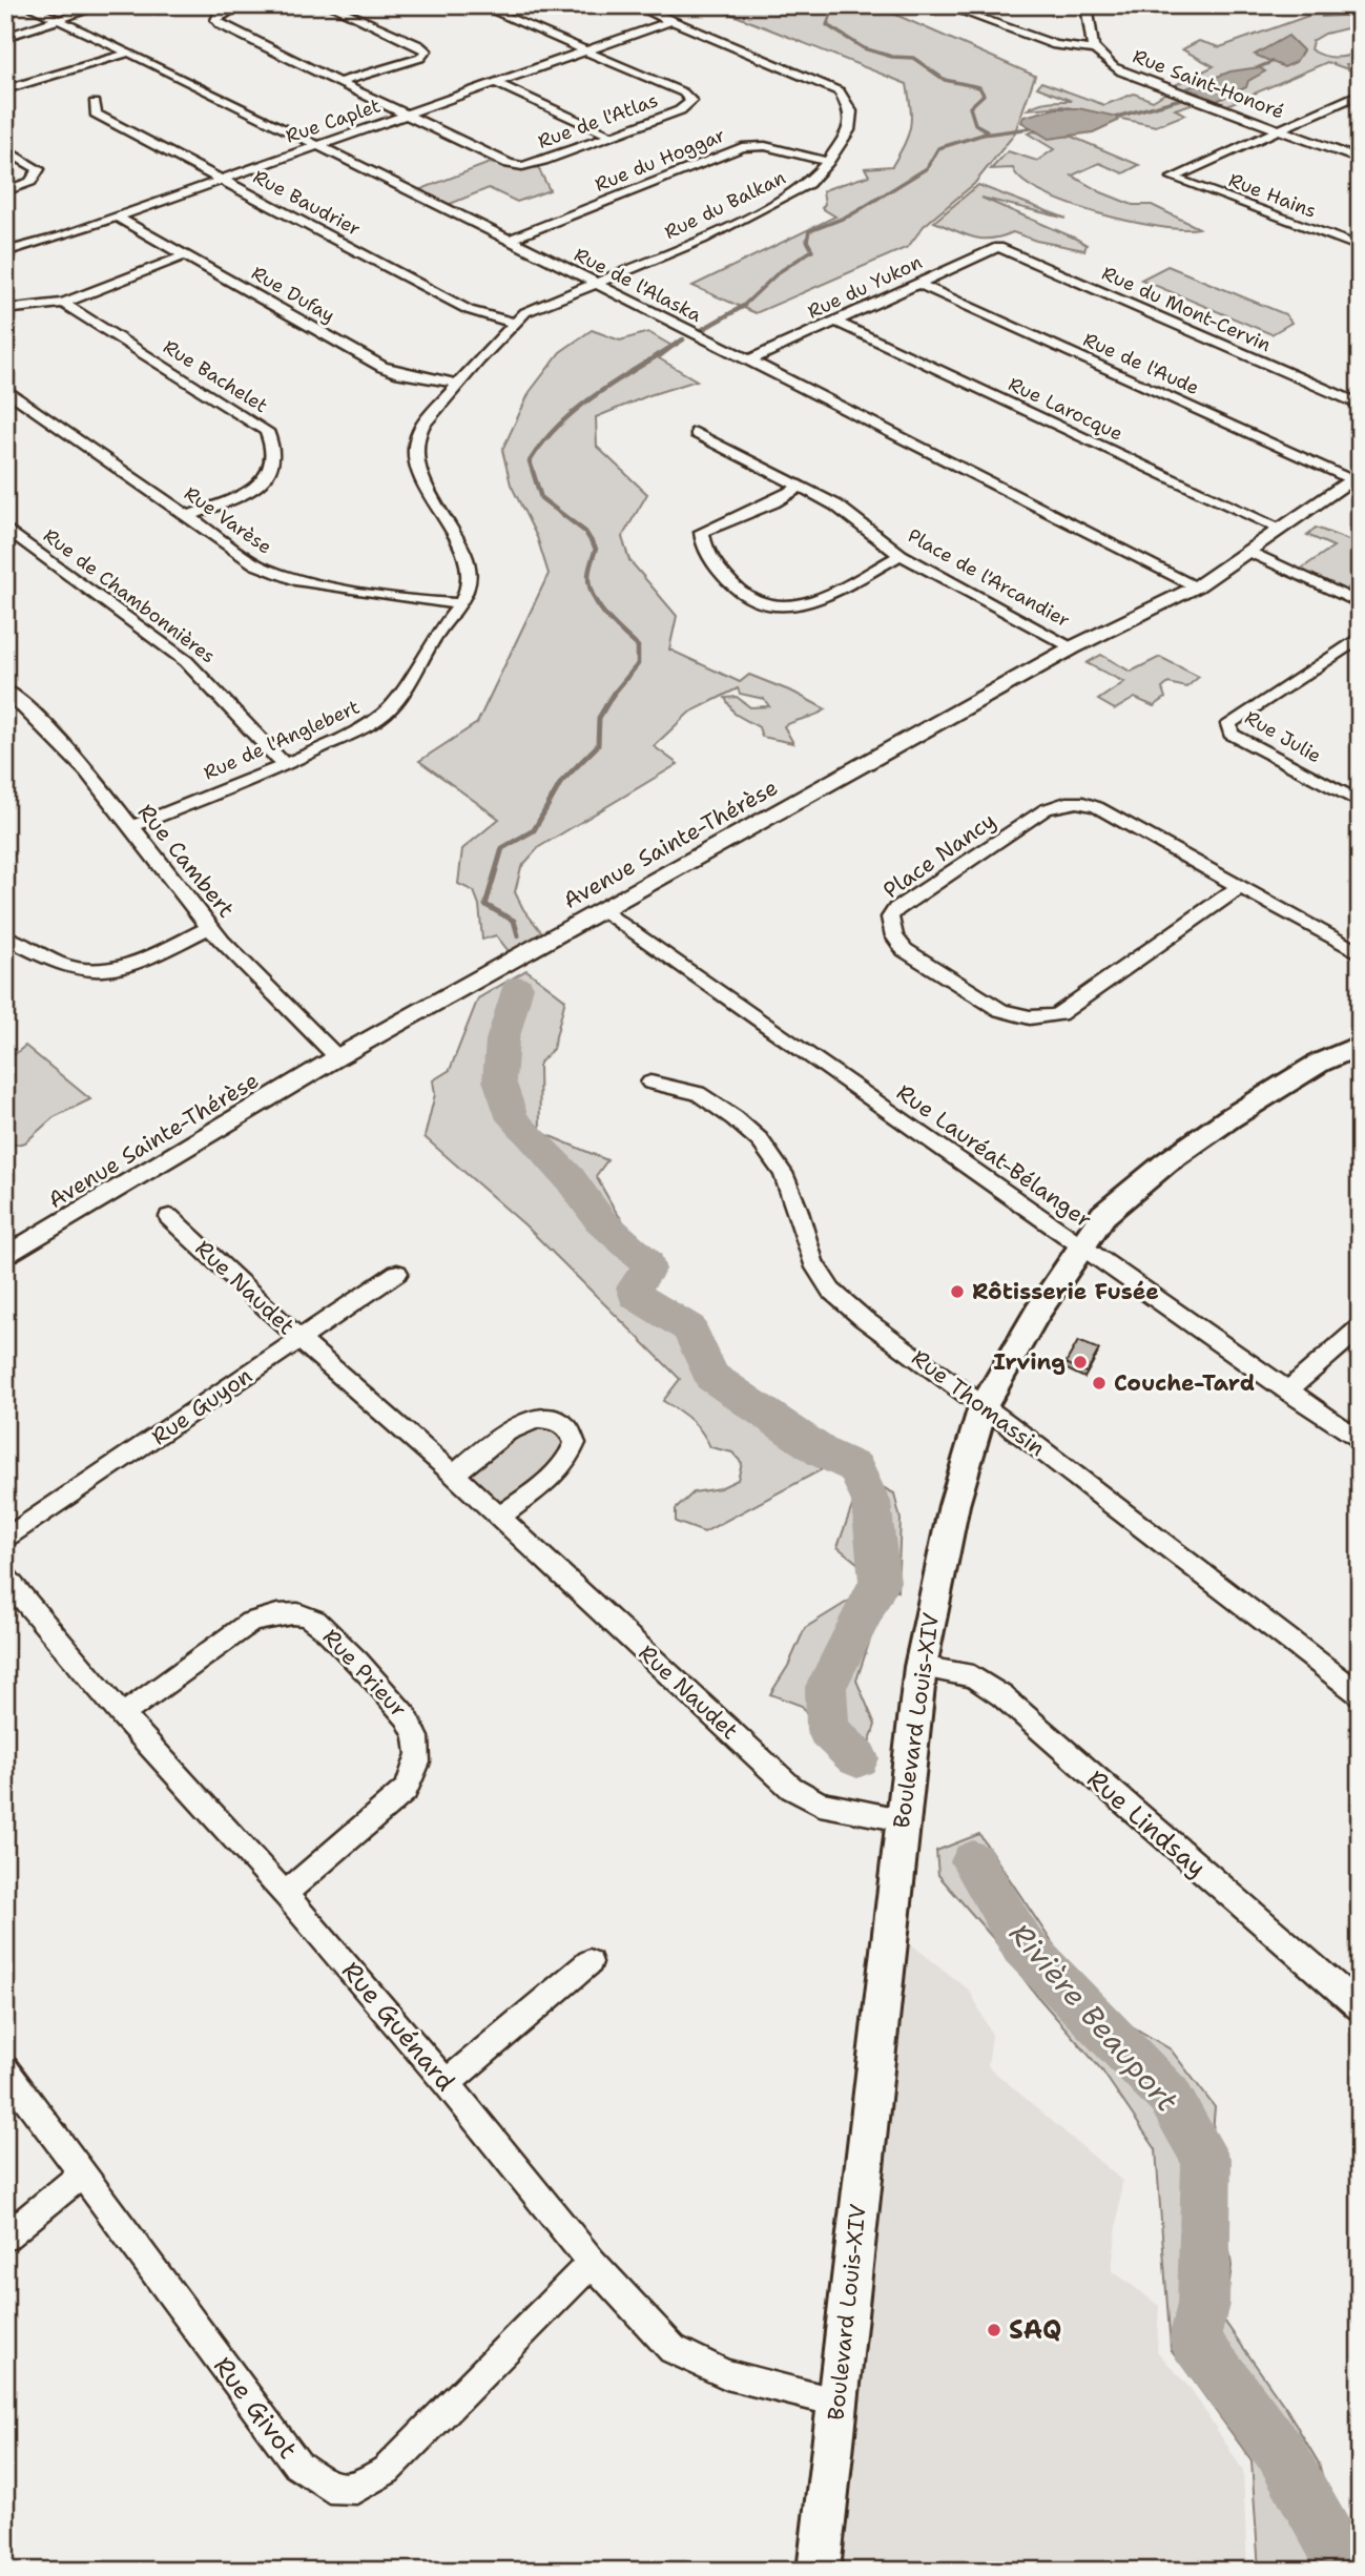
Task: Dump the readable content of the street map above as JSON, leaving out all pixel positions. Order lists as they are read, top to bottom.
{
  "streets": {
    "main road": ["Boulevard Louis-XIV"],
    "street": [
      "Rue Saint-Honoré",
      "Rue Caplet",
      "Rue de l'Atlas",
      "Rue du Hoggar",
      "Rue Hains",
      "Rue Baudrier",
      "Rue du Balkan",
      "Rue de l'Alaska",
      "Rue du Yukon",
      "Rue Dufay",
      "Rue du Mont-Cervin",
      "Rue de l'Aude",
      "Rue Bachelet",
      "Rue Larocque",
      "Rue Varèse",
      "Place de l'Arcandier",
      "Rue de Chambonnières",
      "Rue Julie",
      "Rue de l'Anglebert",
      "Avenue Sainte-Thérèse",
      "Place Nancy",
      "Rue Cambert",
      "Rue Lauréat-Bélanger",
      "Rue Naudet",
      "Rue Thomassin",
      "Rue Guyon",
      "Rue Prieur",
      "Rue Lindsay",
      "Rue Guénard",
      "Rue Givot"
    ]
  },
  "crossings": [
    ["Rue Saint-Honoré", "Rue Hains"],
    ["Rue Caplet", "Rue de l'Atlas"],
    ["Rue Caplet", "Rue Baudrier"],
    ["Rue Caplet", "Rue du Balkan"],
    ["Rue Caplet", "Rue de l'Alaska"],
    ["Rue Caplet", "Rue Dufay"],
    ["Rue du Hoggar", "Rue du Balkan"],
    ["Rue du Hoggar", "Rue de l'Alaska"],
    ["Rue Baudrier", "Rue de l'Anglebert"],
    ["Rue du Balkan", "Rue de l'Alaska"],
    ["Rue du Balkan", "Rue de l'Anglebert"],
    ["Rue de l'Alaska", "Rue du Yukon"],
    ["Rue de l'Alaska", "Rue de l'Anglebert"],
    ["Rue de l'Alaska", "Avenue Sainte-Thérèse"],
    ["Rue du Yukon", "Rue du Mont-Cervin"],
    ["Rue du Yukon", "Rue de l'Aude"],
    ["Rue du Yukon", "Rue Larocque"],
    ["Rue Dufay", "Rue de l'Anglebert"],
    ["Rue de l'Aude", "Avenue Sainte-Thérèse"],
    ["Rue Bachelet", "Rue Varèse"],
    ["Rue Larocque", "Avenue Sainte-Thérèse"],
    ["Rue Varèse", "Rue de l'Anglebert"],
    ["Place de l'Arcandier", "Avenue Sainte-Thérèse"],
    ["Rue de Chambonnières", "Rue de l'Anglebert"],
    ["Rue de l'Anglebert", "Rue Cambert"],
    ["Avenue Sainte-Thérèse", "Rue Cambert"],
    ["Avenue Sainte-Thérèse", "Rue Lauréat-Bélanger"],
    ["Rue Lauréat-Bélanger", "Boulevard Louis-XIV"],
    ["Rue Naudet", "Rue Guyon"],
    ["Rue Naudet", "Boulevard Louis-XIV"],
    ["Rue Thomassin", "Boulevard Louis-XIV"],
    ["Rue Prieur", "Rue Guénard"],
    ["Boulevard Louis-XIV", "Rue Lindsay"],
    ["Boulevard Louis-XIV", "Rue Guénard"],
    ["Rue Guénard", "Rue Givot"]
  ],
  "water": ["Rivière Beauport"],
  "places": [
    "Rôtisserie Fusée",
    "Irving",
    "Couche-Tard",
    "SAQ"
  ]
}
